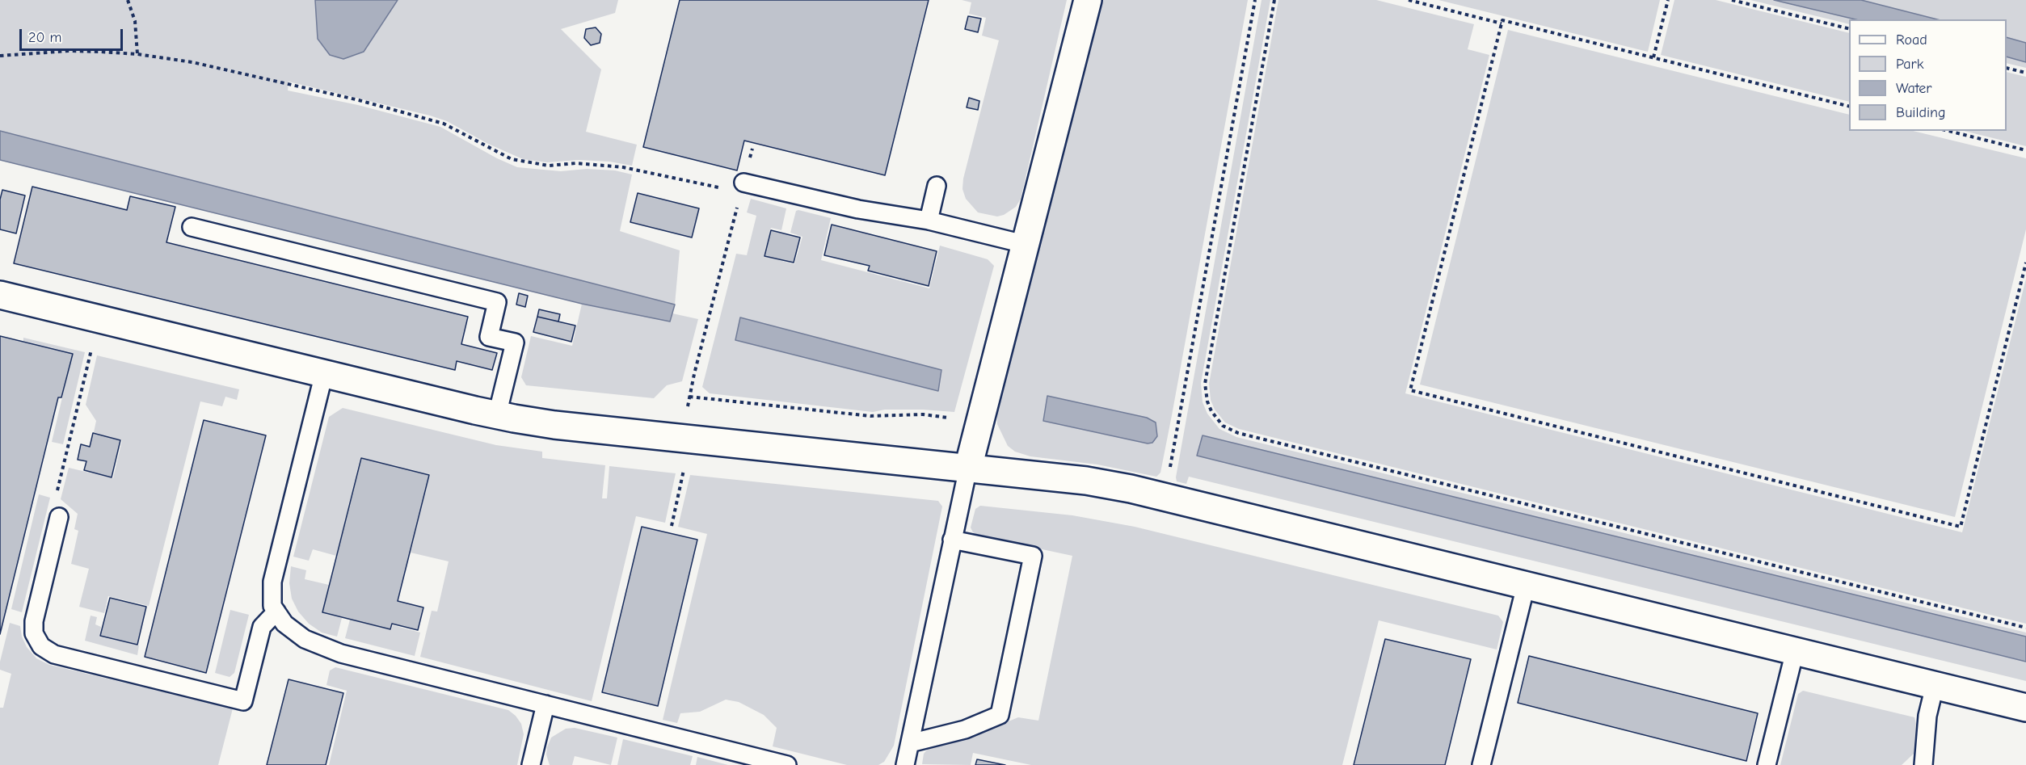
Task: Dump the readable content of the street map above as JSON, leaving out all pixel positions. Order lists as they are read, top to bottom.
{
  "legend": [
    "Road",
    "Park",
    "Water",
    "Building"
  ],
  "scale_bar": "20 m"
}
